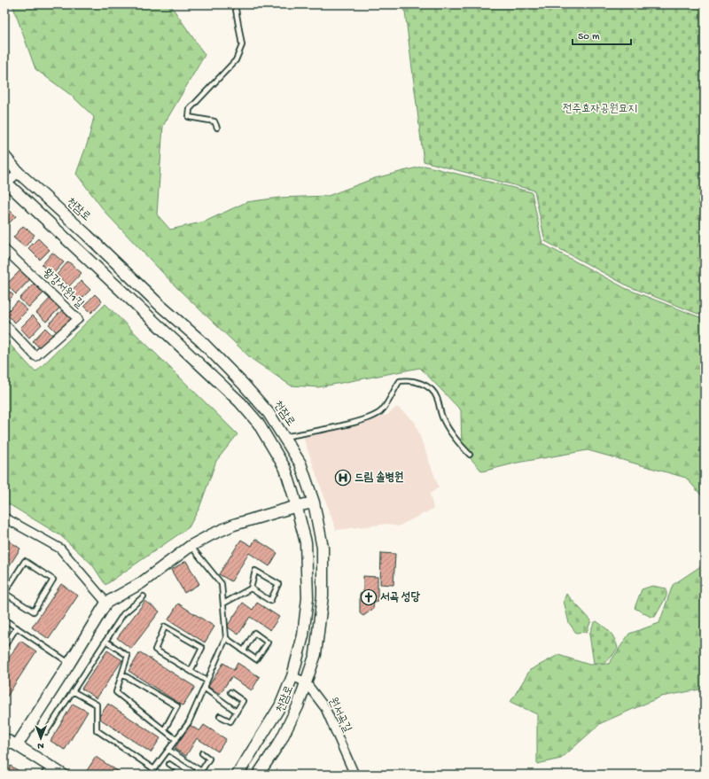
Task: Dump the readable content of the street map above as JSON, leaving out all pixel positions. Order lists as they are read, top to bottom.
{
  "streets": {
    "street": ["천잠로", "황강서원1길", "원서곡길"]
  },
  "crossings": [
    ["천잠로", "원서곡길"]
  ],
  "parks": ["전주효자공원묘지"],
  "places": {
    "hospital": ["드림 솔병원"],
    "church": ["서곡 성당"]
  },
  "scale_bar": "50 m",
  "north": "bottom"
}
